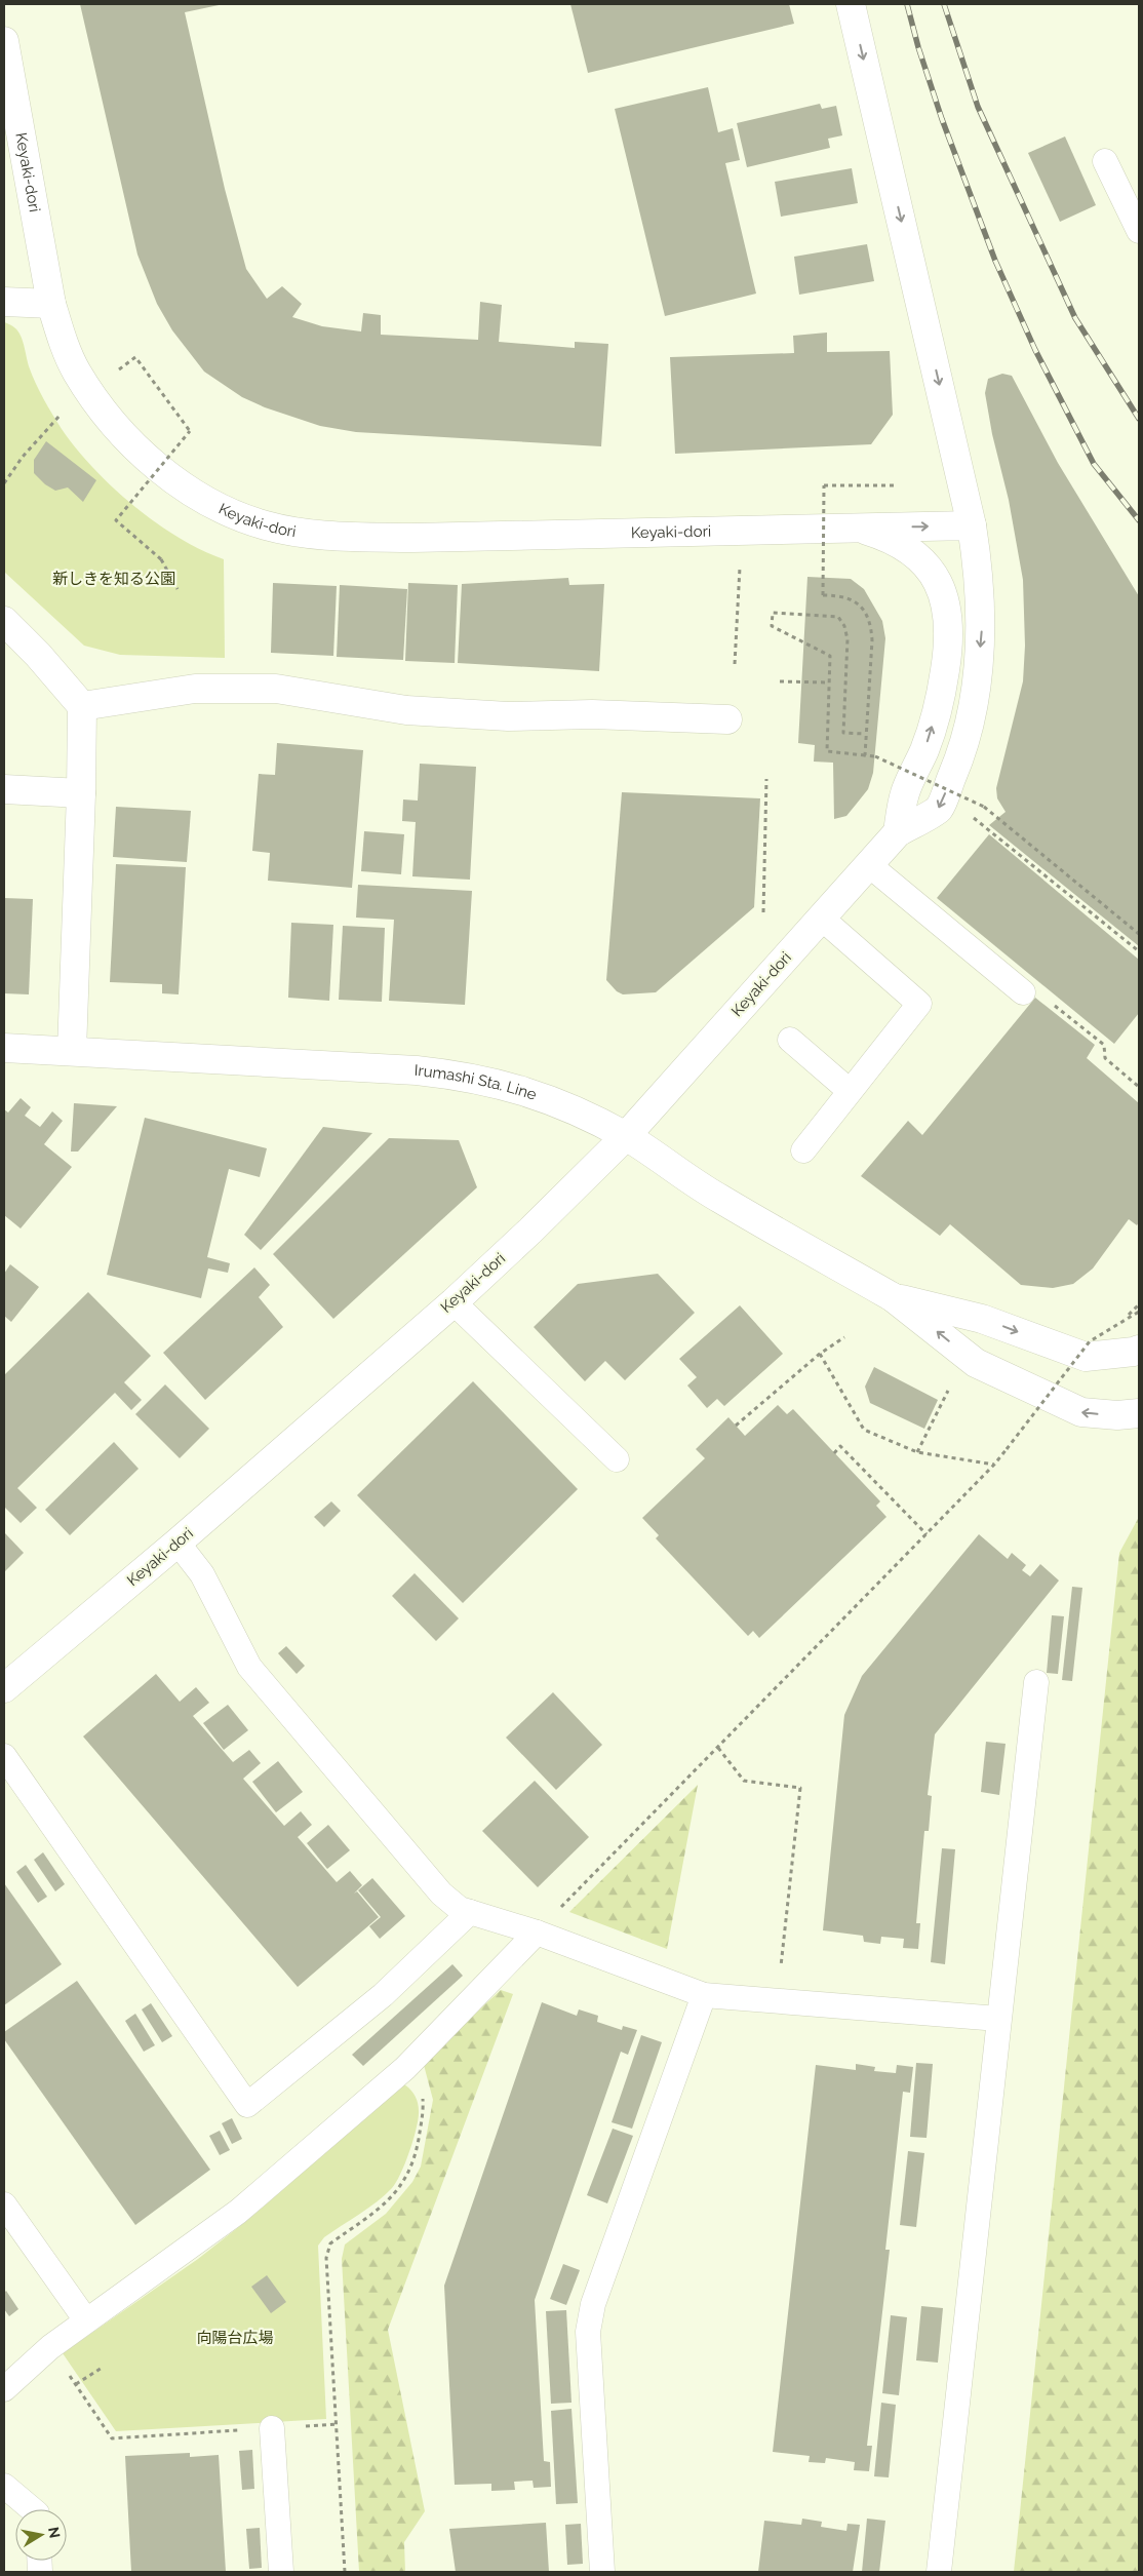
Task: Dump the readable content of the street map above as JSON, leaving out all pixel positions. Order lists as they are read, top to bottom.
{
  "streets": {
    "street": ["Keyaki-dori", "Irumashi Sta. Line"]
  },
  "crossings": [
    ["Keyaki-dori", "Irumashi Sta. Line"]
  ],
  "parks": ["新しきを知る公園", "向陽台広場"],
  "north": "right"
}
